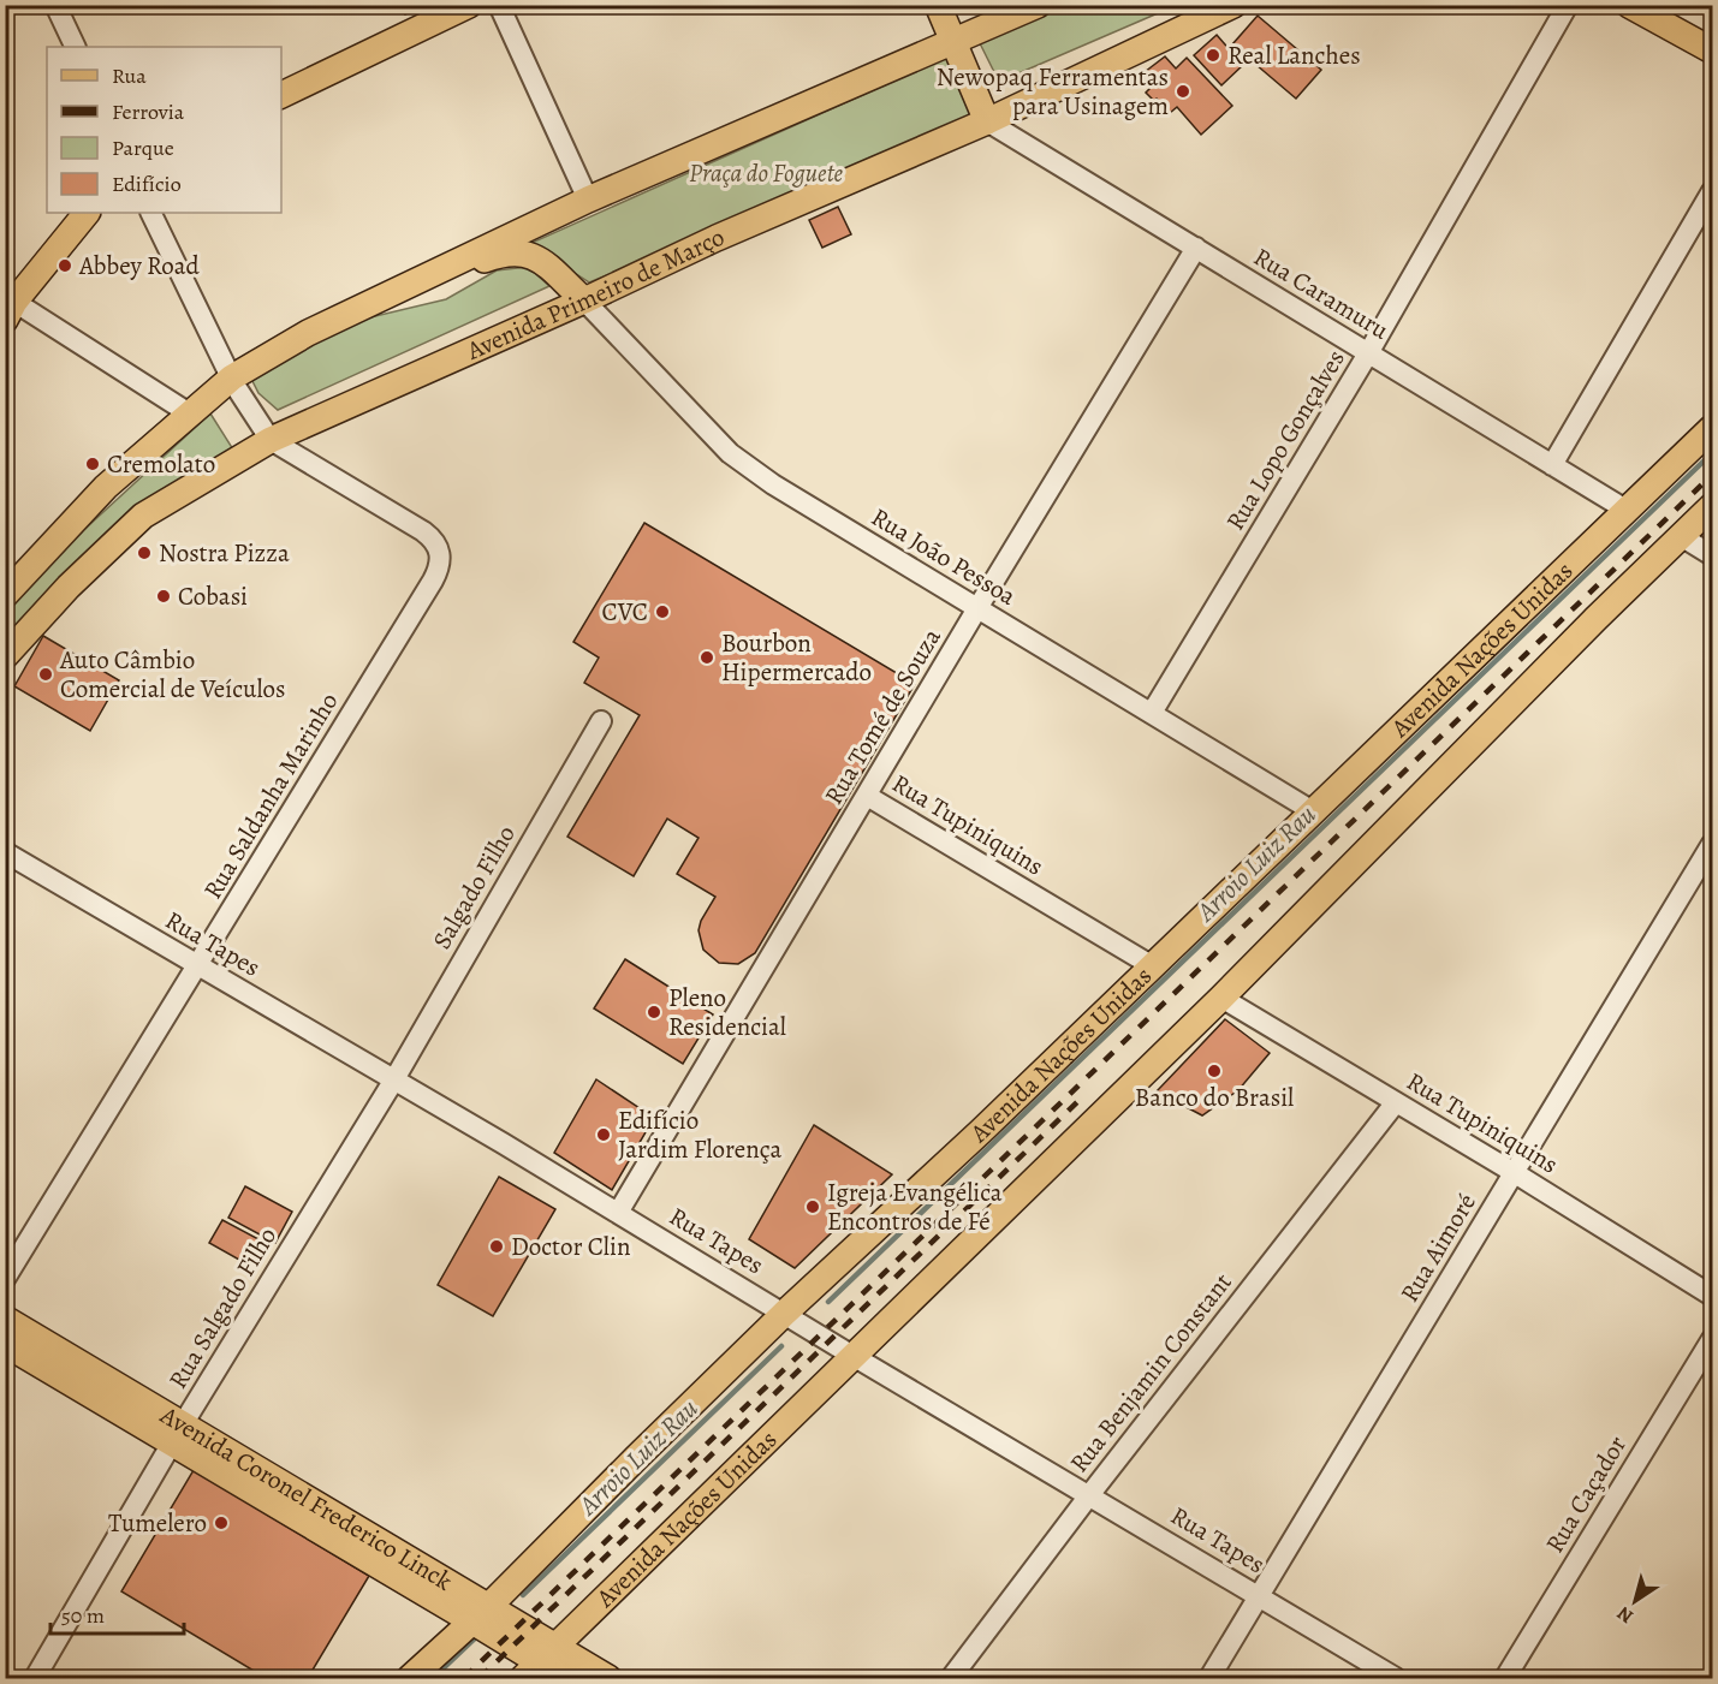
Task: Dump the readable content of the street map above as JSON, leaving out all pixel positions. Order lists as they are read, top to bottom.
{
  "streets": {
    "main road": ["Avenida Primeiro de Março", "Avenida Nações Unidas", "Avenida Coronel Frederico Linck"],
    "street": [
      "Rua Caramuru",
      "Rua Lopo Gonçalves",
      "Rua João Pessoa",
      "Rua Tomé de Souza",
      "Rua Saldanha Marinho",
      "Rua Tupiniquins",
      "Salgado Filho",
      "Rua Tapes",
      "Rua Aimoré",
      "Rua Salgado Filho",
      "Rua Benjamin Constant",
      "Rua Caçador"
    ]
  },
  "crossings": [
    ["Avenida Primeiro de Março", "Rua Caramuru"],
    ["Avenida Primeiro de Março", "Rua João Pessoa"],
    ["Avenida Primeiro de Março", "Rua Saldanha Marinho"],
    ["Rua Caramuru", "Rua Lopo Gonçalves"],
    ["Rua Caramuru", "Avenida Nações Unidas"],
    ["Rua Caramuru", "Rua Tomé de Souza"],
    ["Rua Lopo Gonçalves", "Rua João Pessoa"],
    ["Rua João Pessoa", "Avenida Nações Unidas"],
    ["Rua João Pessoa", "Rua Tomé de Souza"],
    ["Avenida Nações Unidas", "Rua Tupiniquins"],
    ["Avenida Nações Unidas", "Rua Tapes"],
    ["Avenida Nações Unidas", "Avenida Coronel Frederico Linck"],
    ["Rua Tomé de Souza", "Rua Tupiniquins"],
    ["Rua Tomé de Souza", "Rua Tapes"],
    ["Rua Saldanha Marinho", "Rua Tapes"],
    ["Rua Tupiniquins", "Rua Aimoré"],
    ["Rua Tupiniquins", "Rua Benjamin Constant"],
    ["Salgado Filho", "Rua Tapes"],
    ["Salgado Filho", "Rua Salgado Filho"],
    ["Rua Tapes", "Rua Aimoré"],
    ["Rua Tapes", "Rua Salgado Filho"],
    ["Rua Tapes", "Rua Benjamin Constant"],
    ["Rua Salgado Filho", "Avenida Coronel Frederico Linck"]
  ],
  "water": ["Arroio Luiz Rau"],
  "parks": ["Praça do Foguete"],
  "places": [
    "Real Lanches",
    "Newopaq Ferramentas para Usinagem",
    "Abbey Road",
    "Cremolato",
    "Nostra Pizza",
    "Cobasi",
    "CVC",
    "Bourbon Hipermercado",
    "Auto Câmbio Comercial de Veículos",
    "Pleno Residencial",
    "Banco do Brasil",
    "Edifício Jardim Florença",
    "Igreja Evangélica Encontros de Fé",
    "Doctor Clin",
    "Tumelero"
  ],
  "legend": [
    "Rua",
    "Ferrovia",
    "Parque",
    "Edifício"
  ],
  "scale_bar": "50 m",
  "north": "bottom left"
}
